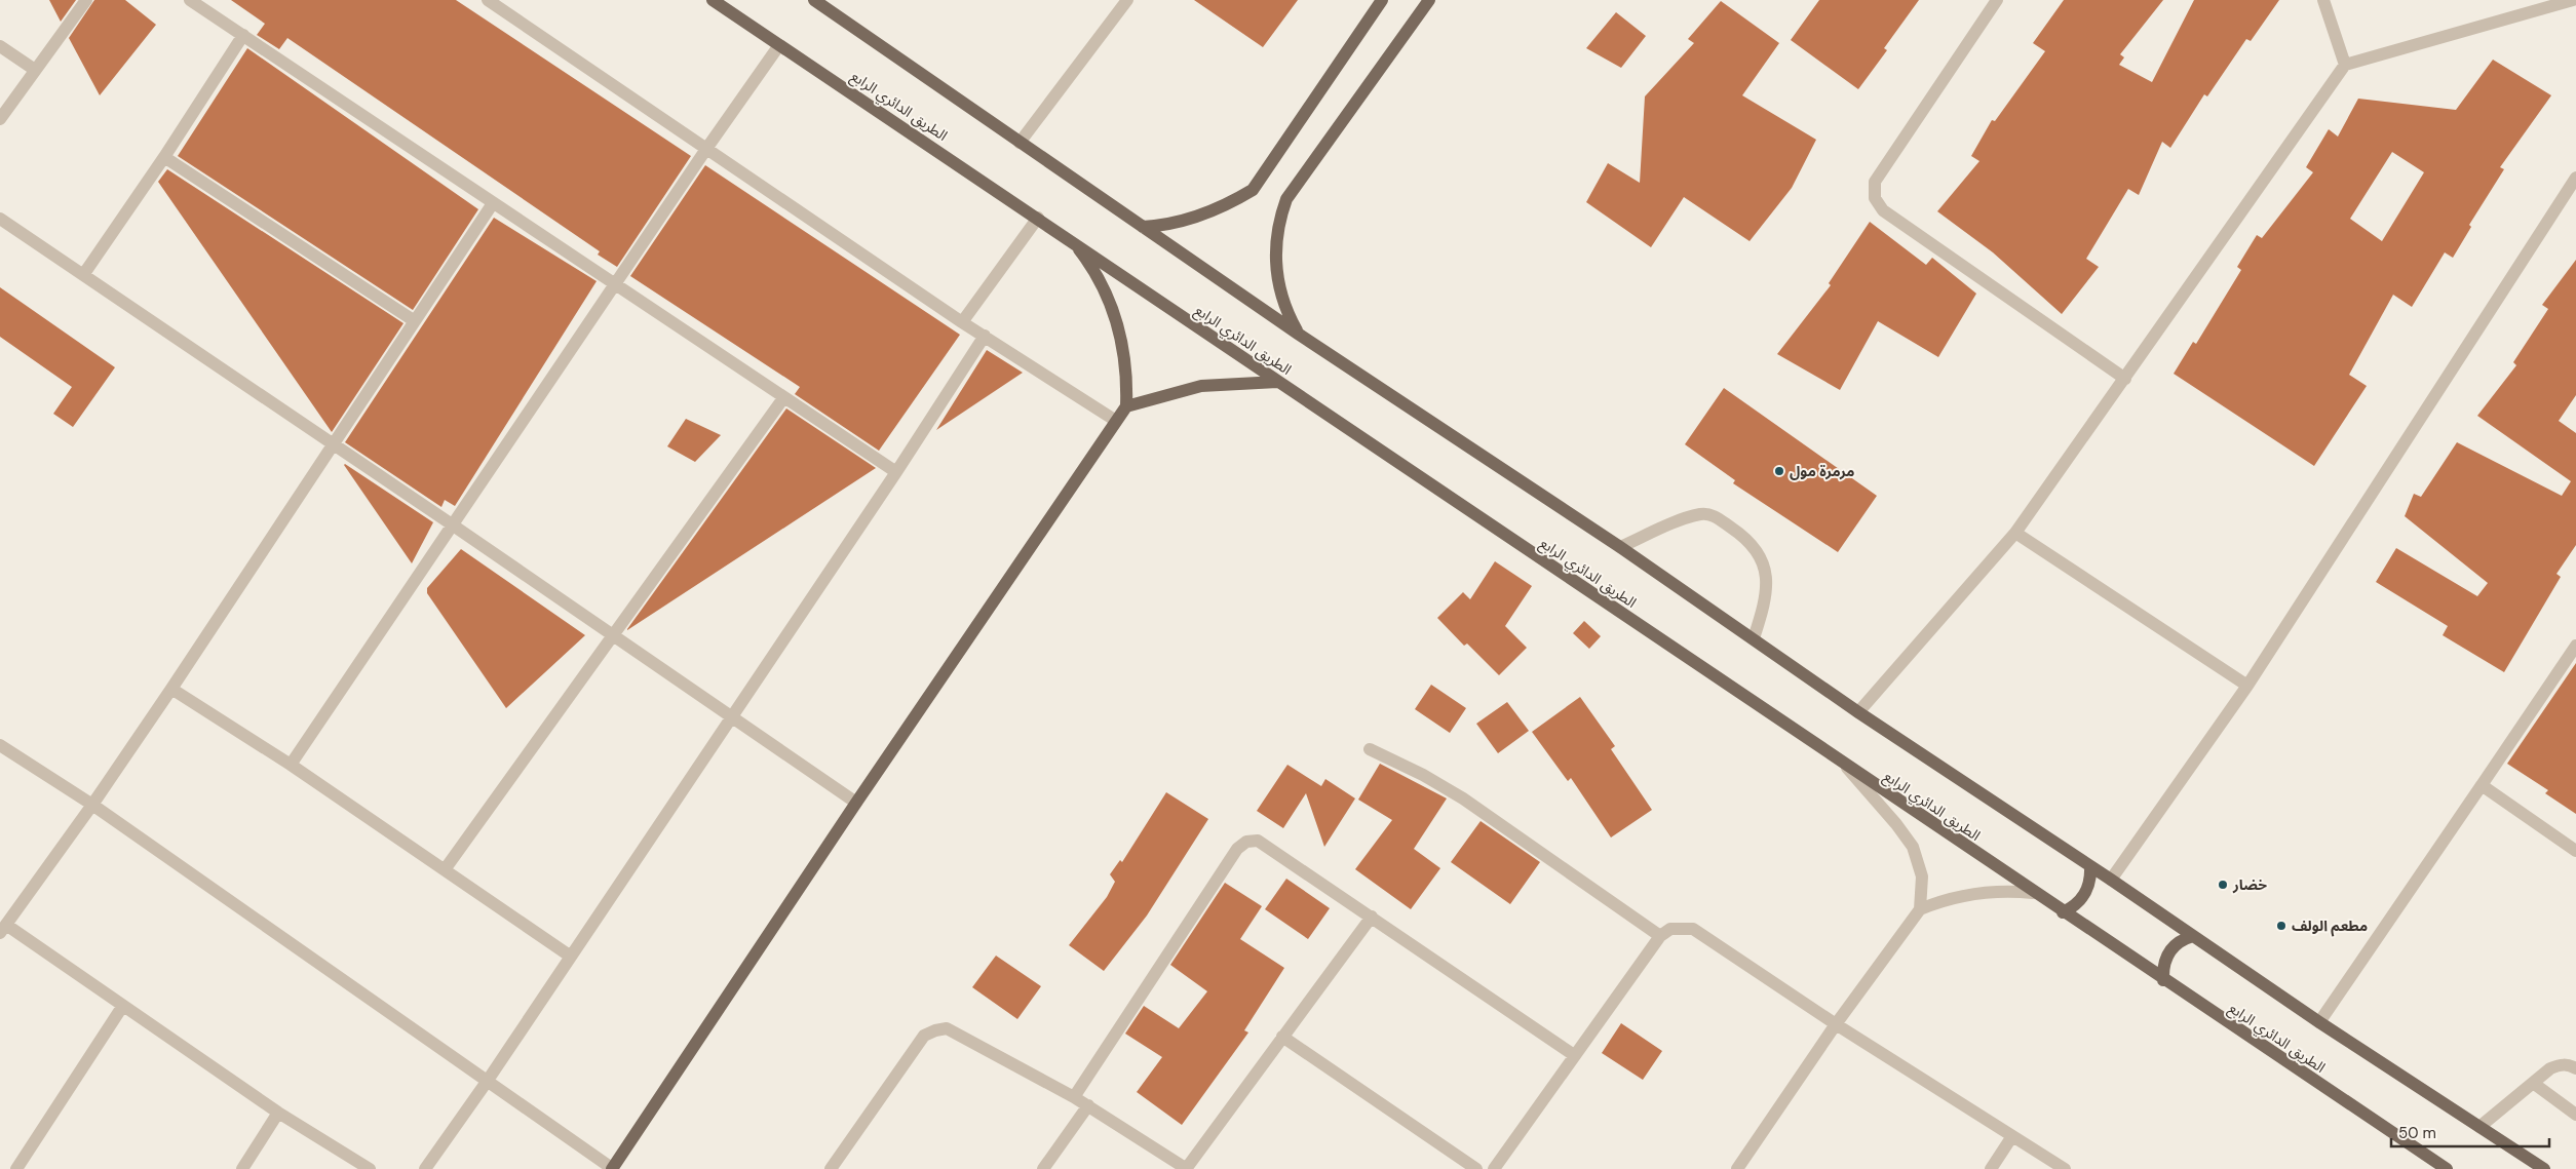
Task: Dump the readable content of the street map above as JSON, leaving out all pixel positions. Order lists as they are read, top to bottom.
{
  "streets": {
    "main road": ["الطريق الدائري الرابع"]
  },
  "places": ["مرمرة مول", "خضار", "مطعم الولف"],
  "scale_bar": "50 m"
}
